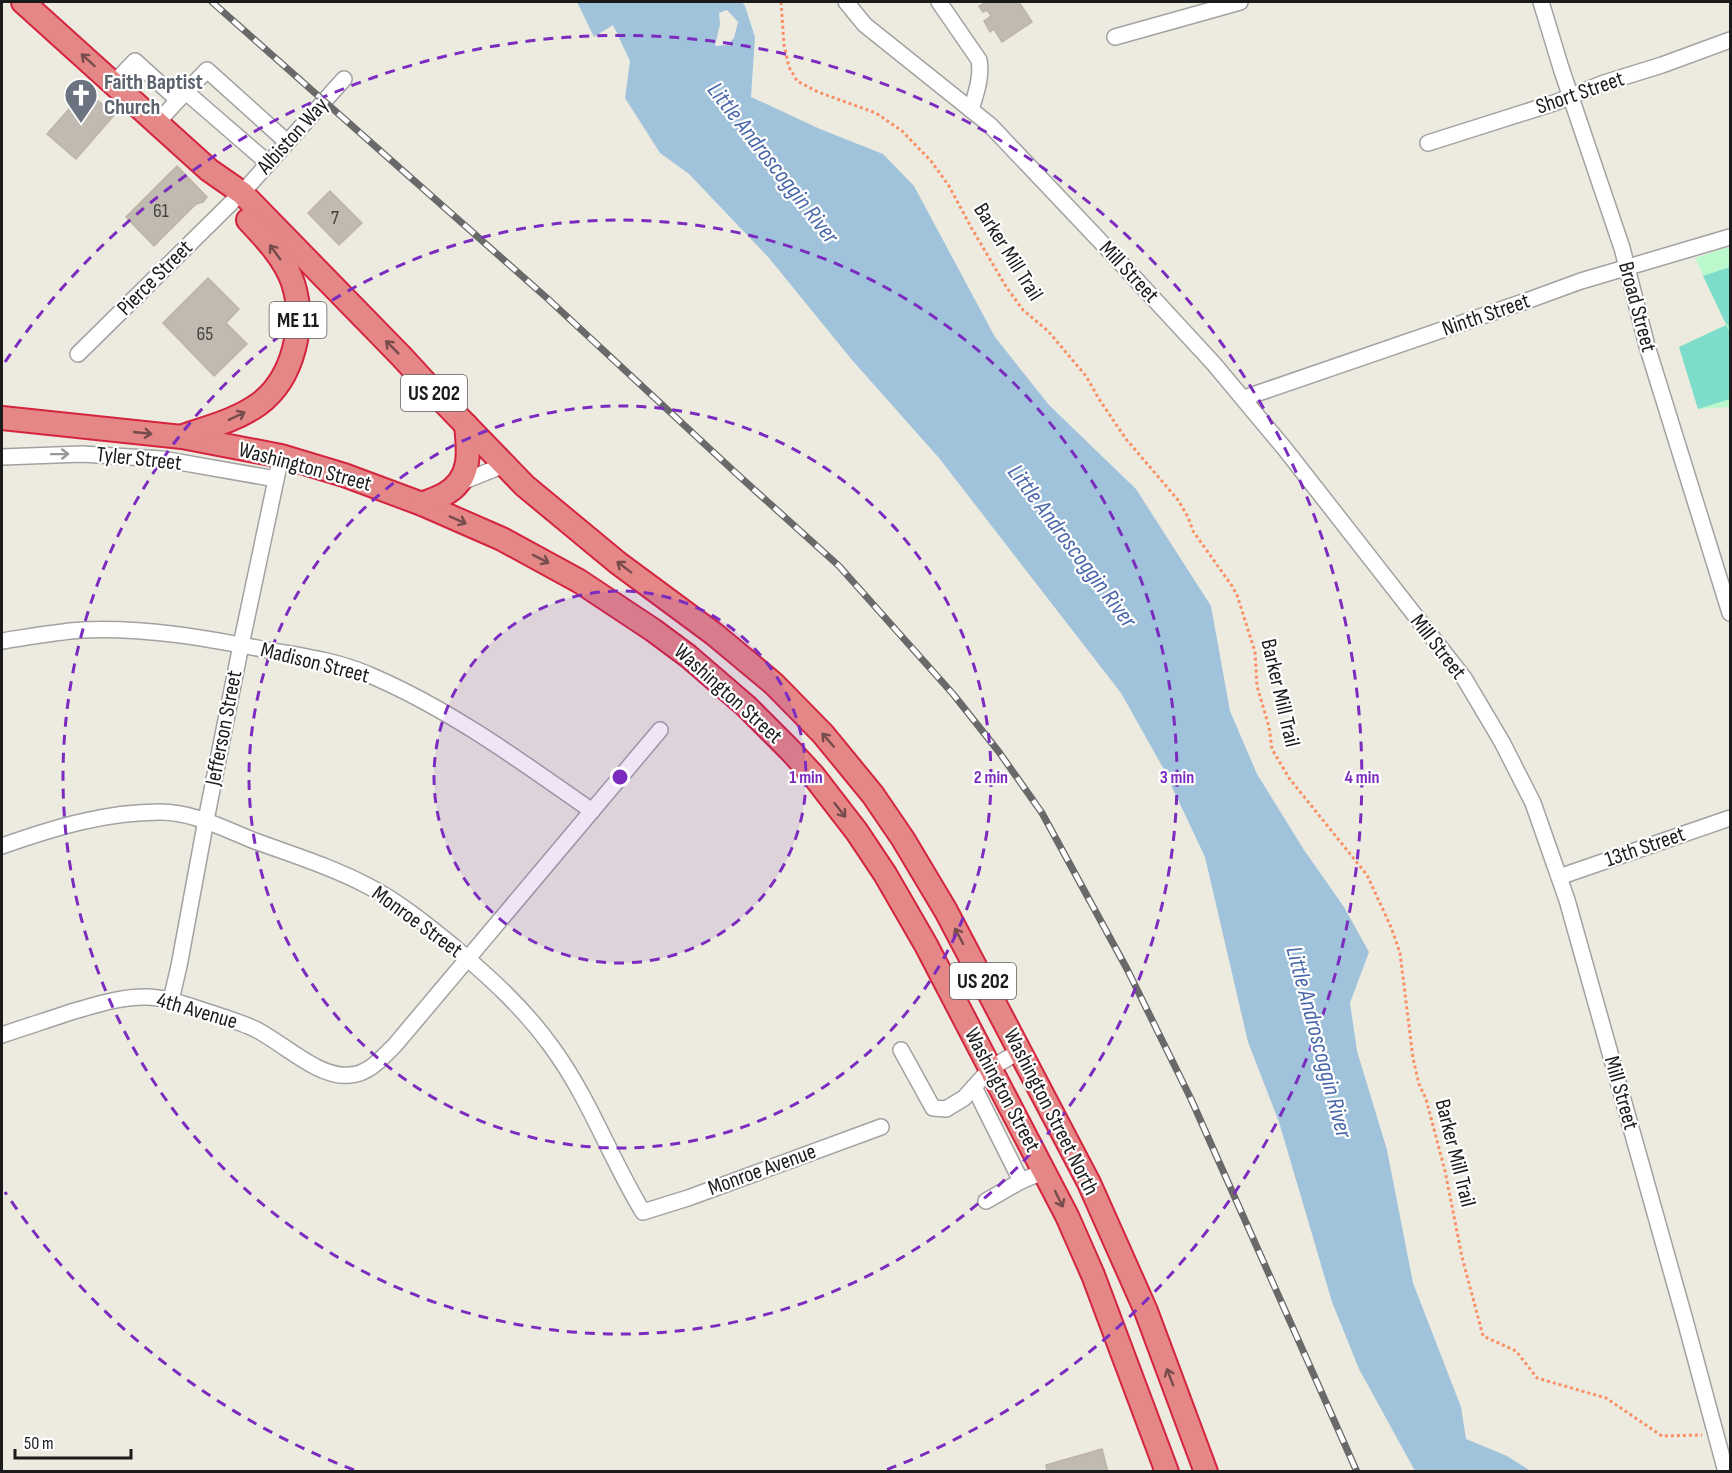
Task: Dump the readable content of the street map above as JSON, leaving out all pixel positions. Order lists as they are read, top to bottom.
{
  "streets": {
    "highway": [
      "ME 11",
      "US 202",
      "Washington Street",
      "Washington Street North"
    ],
    "street": [
      "Short Street",
      "Albiston Way",
      "Mill Street",
      "Pierce Street",
      "Broad Street",
      "Ninth Street",
      "Tyler Street",
      "Madison Street",
      "Jefferson Street",
      "13th Street",
      "Monroe Street",
      "4th Avenue",
      "Monroe Avenue"
    ],
    "path": ["Barker Mill Trail"]
  },
  "crossings": [
    ["Short Street", "Broad Street"],
    ["Albiston Way", "Pierce Street"],
    ["Albiston Way", "ME 11"],
    ["Albiston Way", "US 202"],
    ["Barker Mill Trail", "Mill Street"],
    ["Mill Street", "Ninth Street"],
    ["Mill Street", "13th Street"],
    ["Pierce Street", "ME 11"],
    ["Pierce Street", "US 202"],
    ["Broad Street", "Ninth Street"],
    ["ME 11", "US 202"],
    ["ME 11", "Washington Street"],
    ["US 202", "Washington Street North"],
    ["Tyler Street", "Jefferson Street"],
    ["Washington Street", "Jefferson Street"],
    ["Madison Street", "Jefferson Street"],
    ["Jefferson Street", "Monroe Street"],
    ["Jefferson Street", "4th Avenue"],
    ["Monroe Street", "4th Avenue"],
    ["Monroe Street", "Monroe Avenue"]
  ],
  "one_way": ["Tyler Street", "Washington Street", "Washington Street North"],
  "water": ["Little Androscoggin River"],
  "places": {
    "church": ["Faith Baptist Church"]
  },
  "house_numbers": ["61", "7", "65"],
  "scale_bar": "50 m",
  "rings": [
    "1 min",
    "2 min",
    "3 min",
    "4 min"
  ]
}
